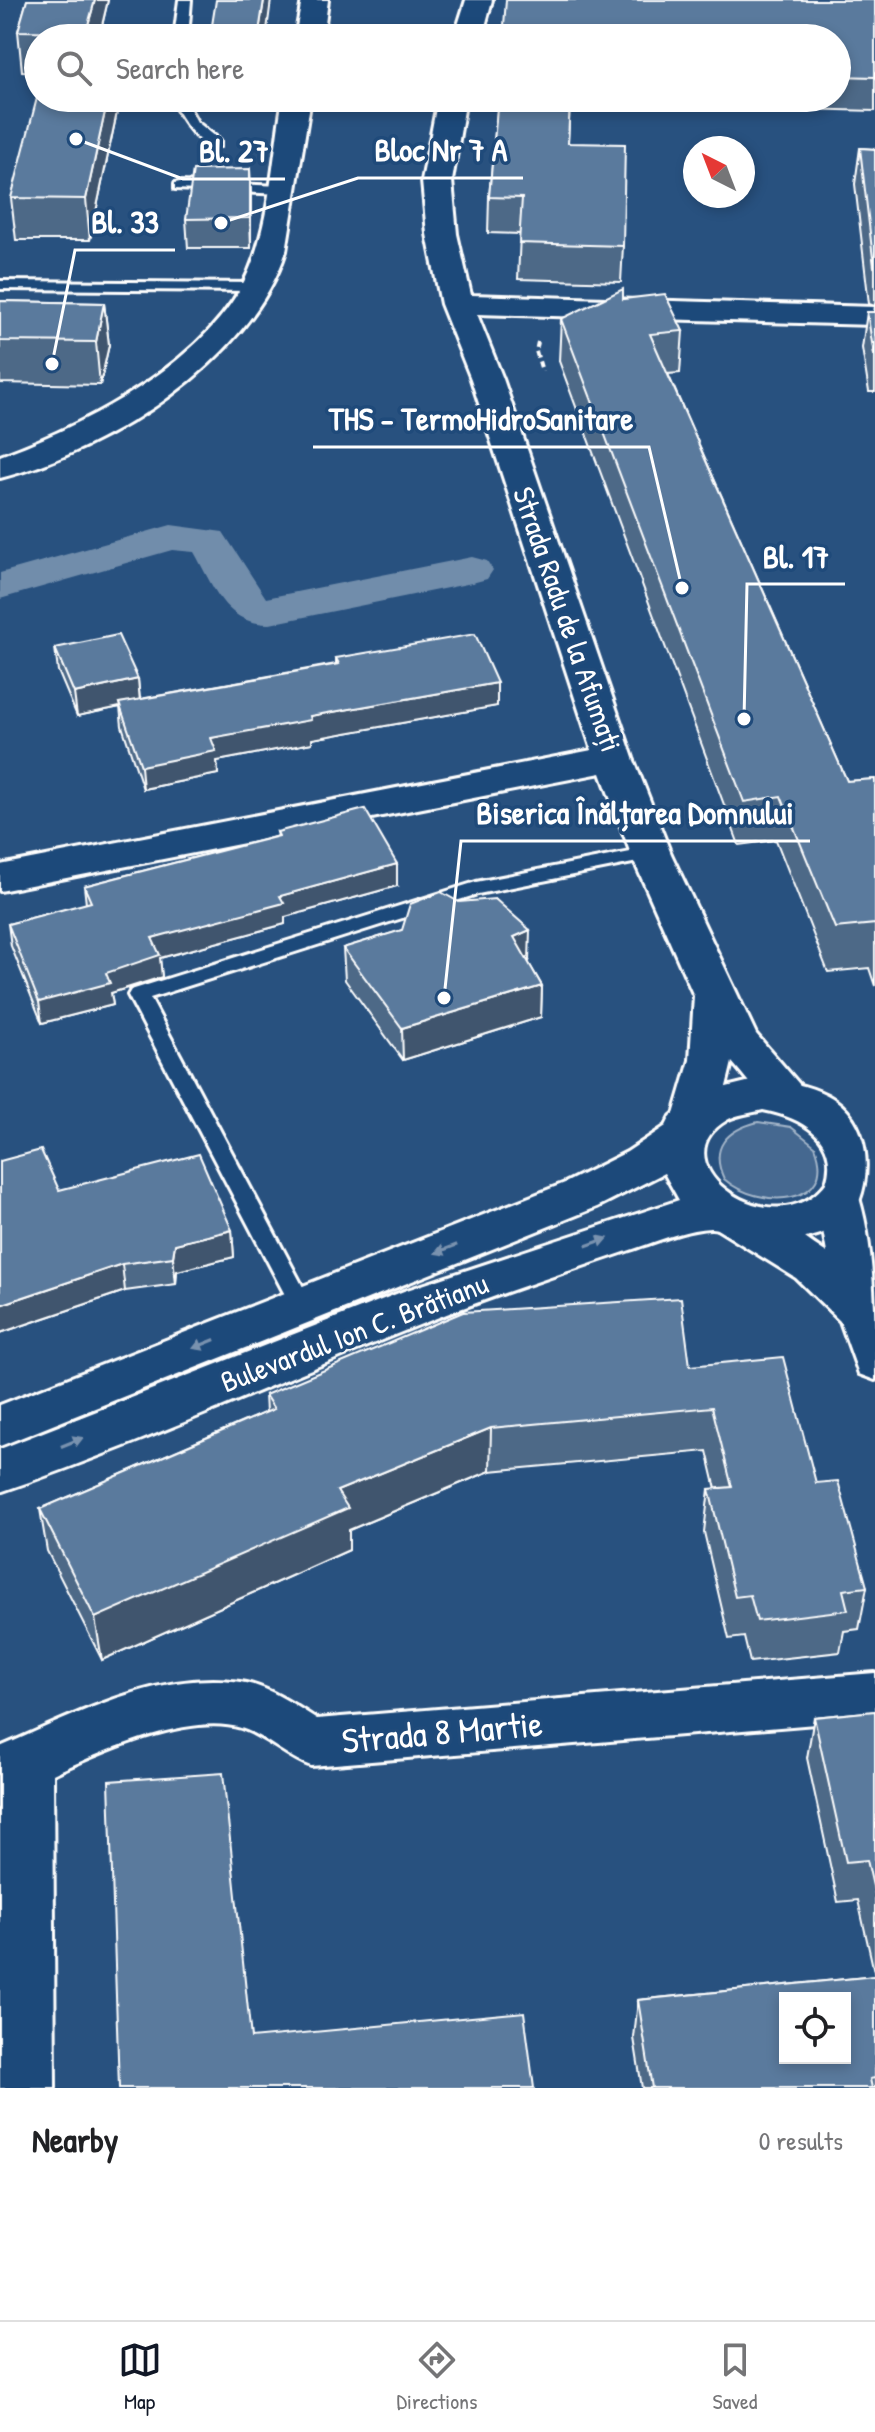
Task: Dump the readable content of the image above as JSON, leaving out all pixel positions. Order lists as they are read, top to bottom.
{
  "streets": {
    "main road": ["Bulevardul Ion C. Brătianu"],
    "street": ["Strada Radu de la Afumați", "Strada 8 Martie"]
  },
  "crossings": [
    ["Strada Radu de la Afumați", "Bulevardul Ion C. Brătianu"]
  ],
  "places": [
    "Bl. 27",
    "Bloc Nr 7 A",
    "Bl. 33",
    "THS - TermoHidroSanitare",
    "Bl. 17",
    "Biserica Înălțarea Domnului"
  ],
  "north": "top left",
  "page": {
    "search": "Search here",
    "heading": ["Nearby", "0 results"],
    "nav": ["Map", "Directions", "Saved"]
  }
}
